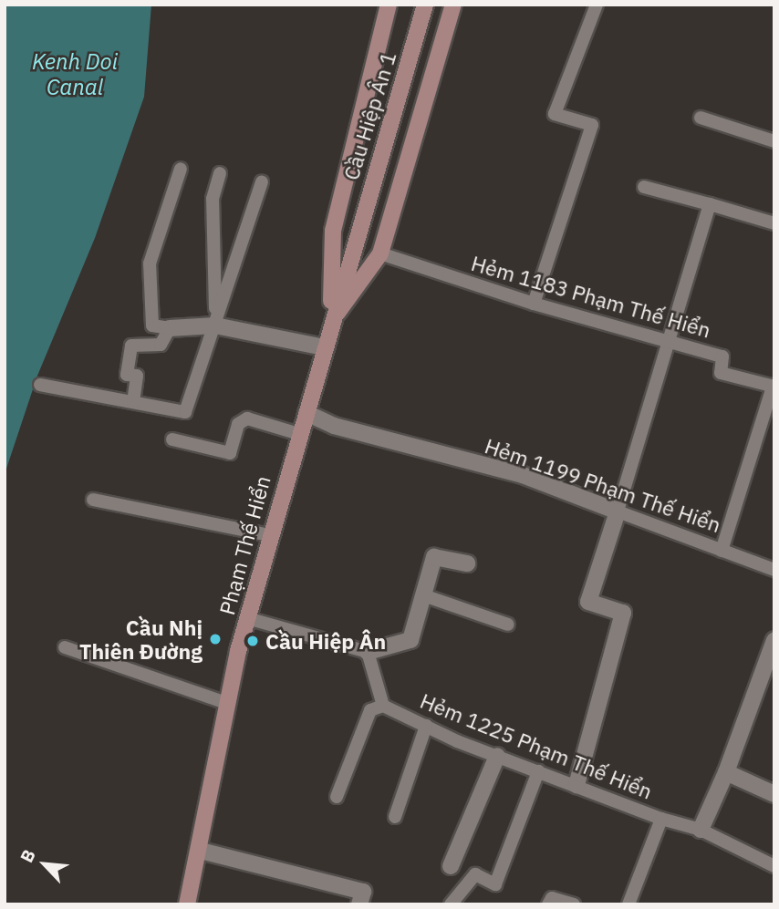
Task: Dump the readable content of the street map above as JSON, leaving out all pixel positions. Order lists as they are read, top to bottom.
{
  "streets": {
    "main road": ["Cầu Hiệp Ân 1", "Phạm Thế Hiển"],
    "street": ["Hẻm 1199 Phạm Thế Hiển"],
    "lane": ["Hẻm 1183 Phạm Thế Hiển", "Hẻm 1225 Phạm Thế Hiển"]
  },
  "crossings": [
    ["Cầu Hiệp Ân 1", "Phạm Thế Hiển"],
    ["Hẻm 1199 Phạm Thế Hiển", "Phạm Thế Hiển"]
  ],
  "water": ["Kenh Doi Canal"],
  "places": ["Cầu Nhị Thiên Đường", "Cầu Hiệp Ân"],
  "north": "top left"
}
